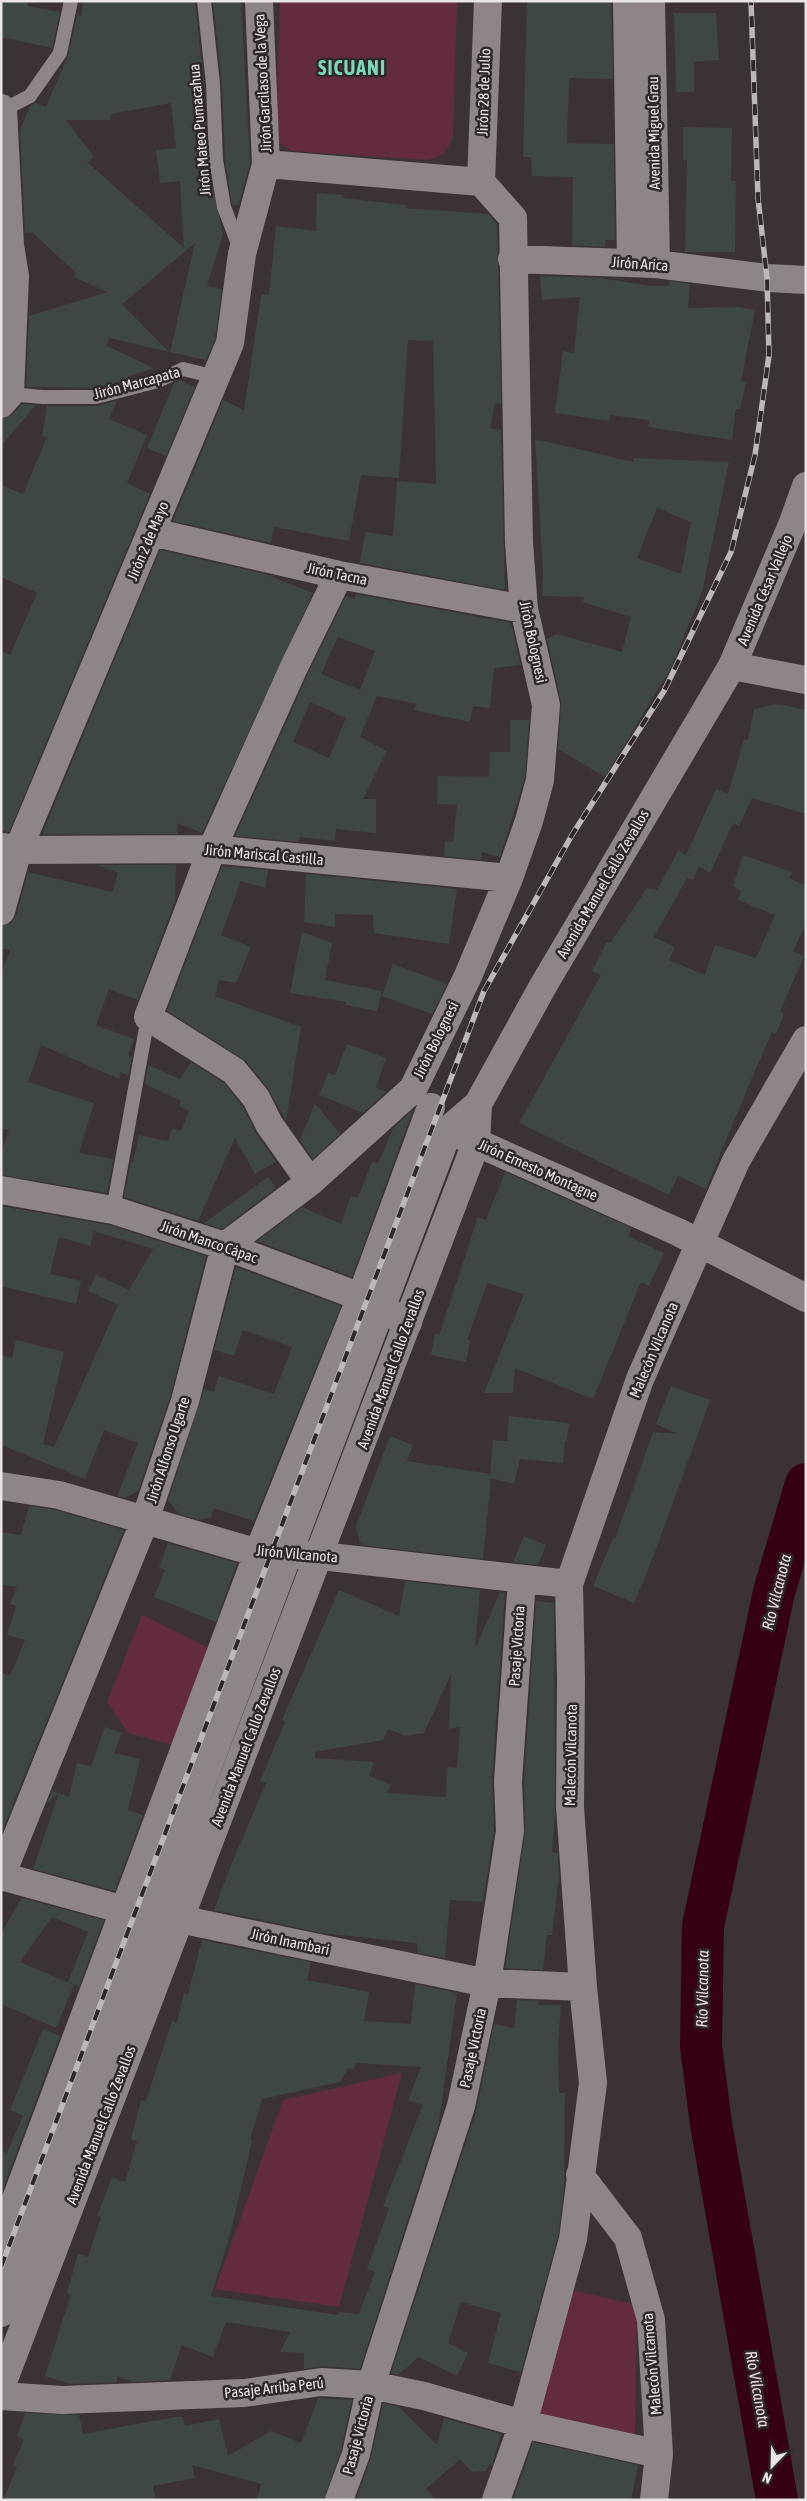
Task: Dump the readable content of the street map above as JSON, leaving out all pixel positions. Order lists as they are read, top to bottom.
{
  "streets": {
    "street": [
      "Jirón Garcilaso de la Vega",
      "Jirón 28 de Julio",
      "Avenida Miguel Grau",
      "Jirón Arica",
      "Jirón 2 de Mayo",
      "Jirón Tacna",
      "Avenida César Vallejo",
      "Jirón Bolognesi",
      "Jirón Mariscal Castilla",
      "Avenida Manuel Callo Zevallos",
      "Jirón Ernesto Montagne",
      "Jirón Manco Cápac",
      "Malecón Vilcanota",
      "Jirón Alfonso Ugarte",
      "Jirón Vilcanota",
      "Pasaje Victoria",
      "Jirón Inambari",
      "Pasaje Arriba Perú"
    ],
    "lane": ["Jirón Mateo Pumacahua", "Jirón Marcapata"]
  },
  "crossings": [
    ["Jirón Garcilaso de la Vega", "Jirón 2 de Mayo"],
    ["Jirón 28 de Julio", "Jirón Bolognesi"],
    ["Jirón Mateo Pumacahua", "Jirón 2 de Mayo"],
    ["Avenida Miguel Grau", "Jirón Arica"],
    ["Jirón Arica", "Jirón Bolognesi"],
    ["Jirón Marcapata", "Jirón 2 de Mayo"],
    ["Jirón 2 de Mayo", "Jirón Tacna"],
    ["Jirón 2 de Mayo", "Jirón Mariscal Castilla"],
    ["Jirón Tacna", "Jirón Bolognesi"],
    ["Avenida César Vallejo", "Avenida Manuel Callo Zevallos"],
    ["Jirón Bolognesi", "Jirón Mariscal Castilla"],
    ["Jirón Bolognesi", "Avenida Manuel Callo Zevallos"],
    ["Jirón Bolognesi", "Jirón Ernesto Montagne"],
    ["Avenida Manuel Callo Zevallos", "Jirón Ernesto Montagne"],
    ["Avenida Manuel Callo Zevallos", "Jirón Manco Cápac"],
    ["Avenida Manuel Callo Zevallos", "Jirón Vilcanota"],
    ["Avenida Manuel Callo Zevallos", "Jirón Inambari"],
    ["Jirón Manco Cápac", "Jirón Alfonso Ugarte"],
    ["Malecón Vilcanota", "Jirón Vilcanota"],
    ["Malecón Vilcanota", "Jirón Inambari"],
    ["Malecón Vilcanota", "Pasaje Arriba Perú"],
    ["Jirón Alfonso Ugarte", "Jirón Vilcanota"],
    ["Jirón Alfonso Ugarte", "Jirón Inambari"],
    ["Jirón Vilcanota", "Pasaje Victoria"],
    ["Pasaje Victoria", "Jirón Inambari"],
    ["Pasaje Victoria", "Pasaje Arriba Perú"]
  ],
  "districts": ["SICUANI"],
  "water": ["Río Vilcanota"],
  "north": "bottom left"
}
